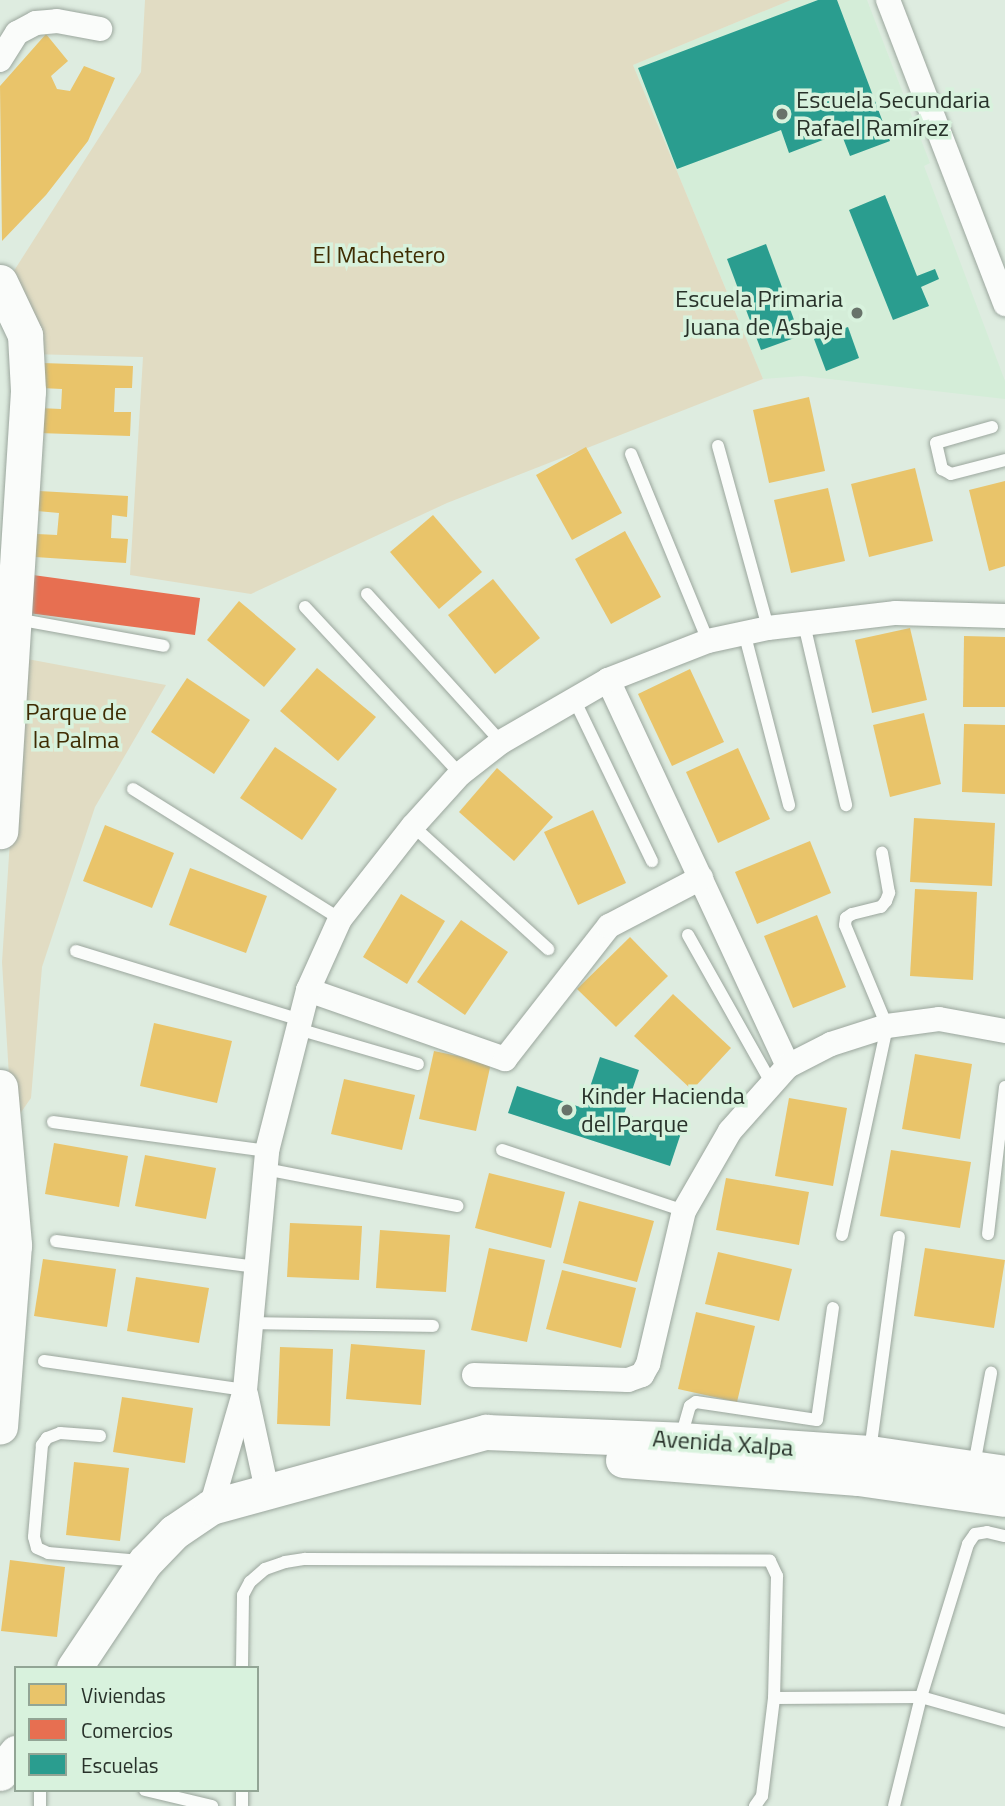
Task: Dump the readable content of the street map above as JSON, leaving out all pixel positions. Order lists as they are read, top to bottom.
{
  "streets": {
    "main road": ["Avenida Xalpa"]
  },
  "parks": ["El Machetero", "Parque de la Palma"],
  "places": ["Escuela Secundaria Rafael Ramírez", "Escuela Primaria Juana de Asbaje", "Kinder Hacienda del Parque"],
  "legend": ["Viviendas", "Comercios", "Escuelas"]
}
